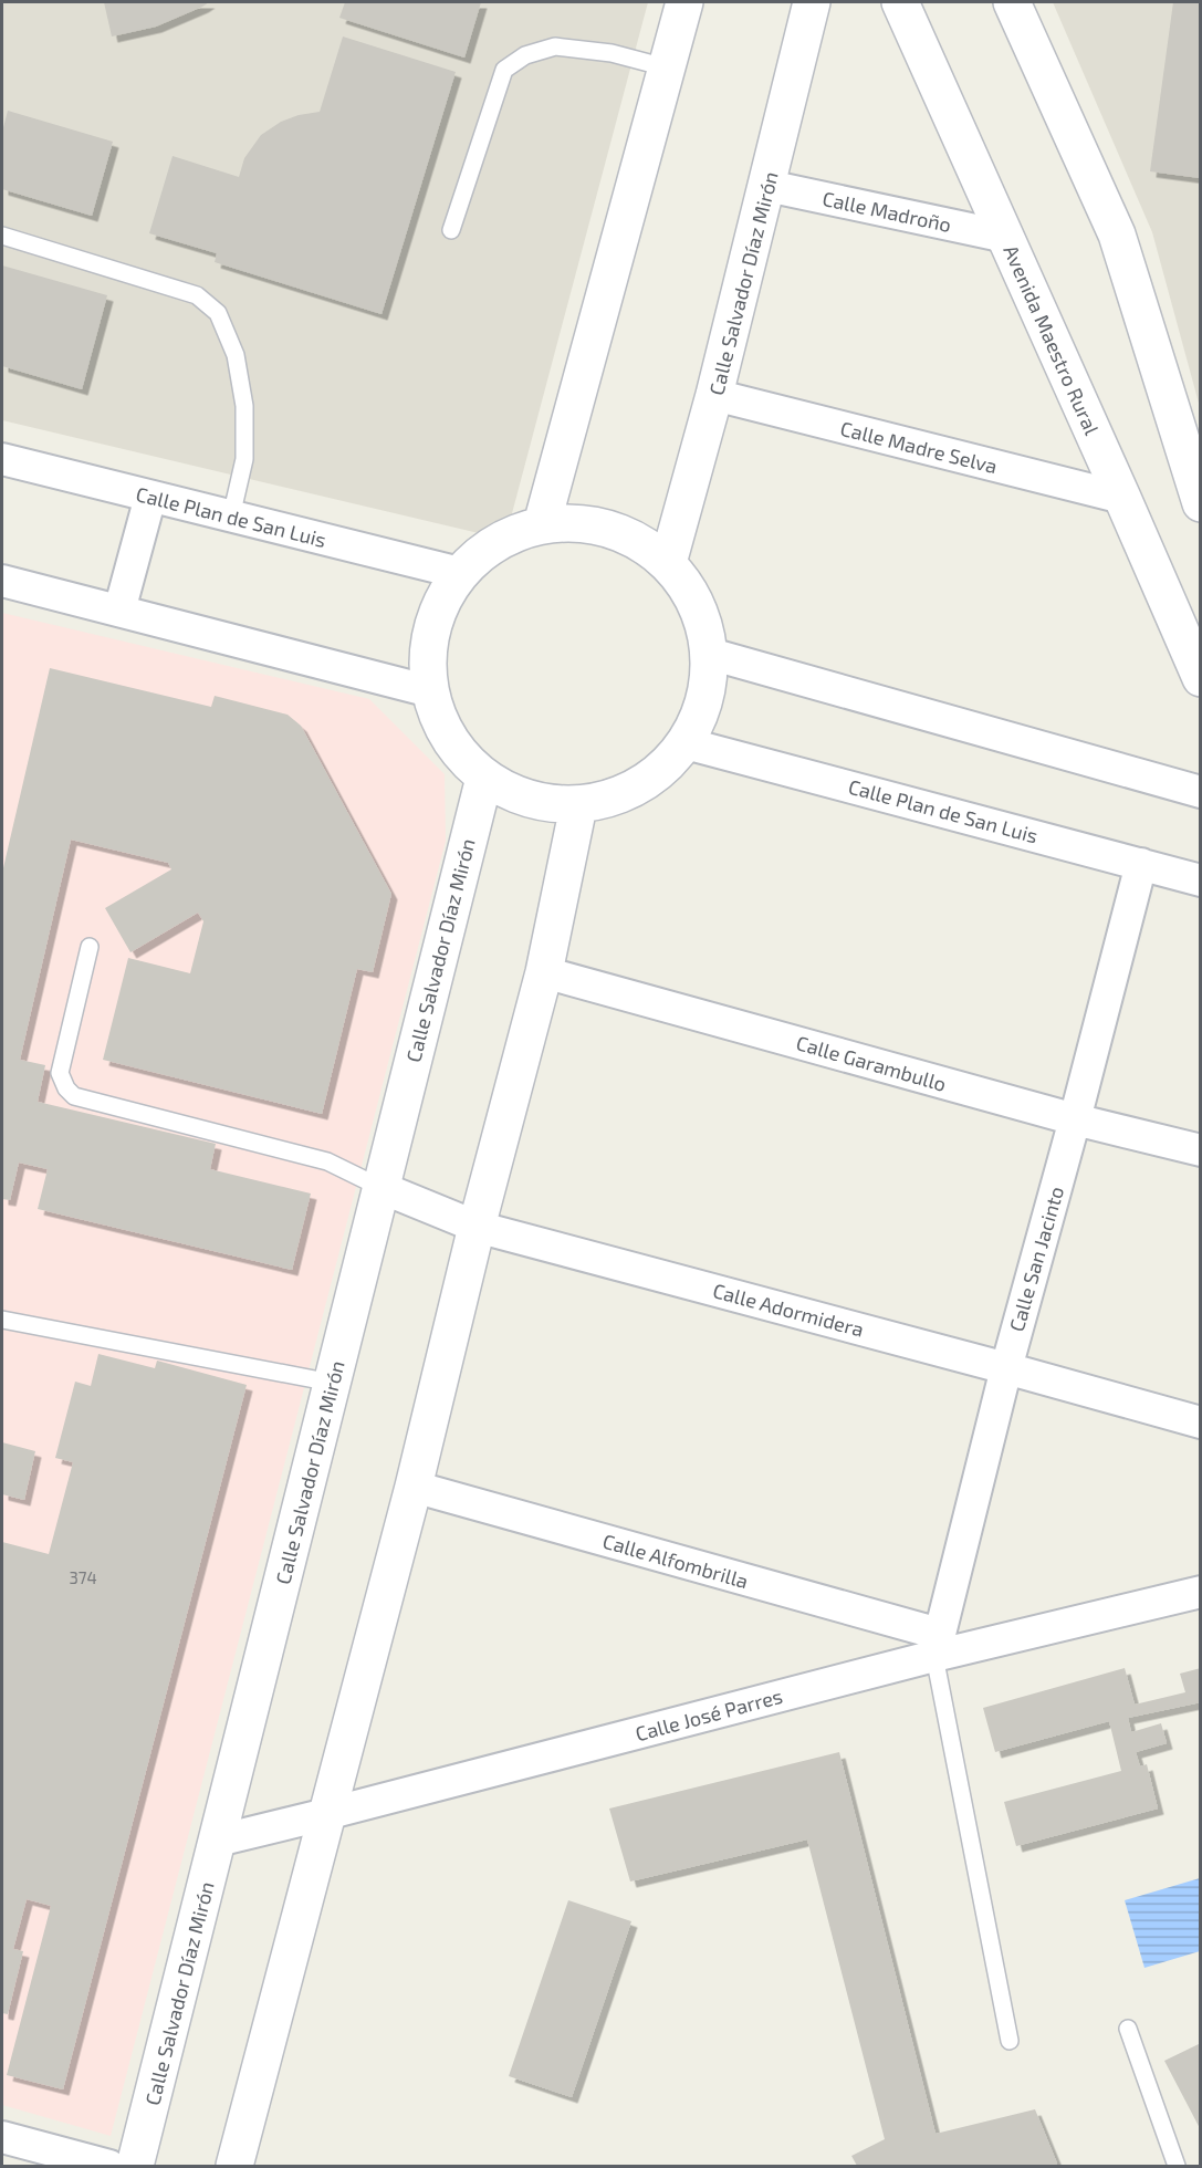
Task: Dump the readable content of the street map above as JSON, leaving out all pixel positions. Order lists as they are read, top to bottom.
{
  "streets": {
    "street": [
      "Calle Madroño",
      "Calle Salvador Díaz Mirón",
      "Avenida Maestro Rural",
      "Calle Madre Selva",
      "Calle Plan de San Luis",
      "Calle Garambullo",
      "Calle San Jacinto",
      "Calle Adormidera",
      "Calle Alfombrilla",
      "Calle José Parres"
    ]
  },
  "crossings": [
    ["Calle Madroño", "Calle Salvador Díaz Mirón"],
    ["Calle Madroño", "Avenida Maestro Rural"],
    ["Calle Salvador Díaz Mirón", "Calle Madre Selva"],
    ["Calle Salvador Díaz Mirón", "Calle Adormidera"],
    ["Calle Salvador Díaz Mirón", "Calle José Parres"],
    ["Avenida Maestro Rural", "Calle Madre Selva"],
    ["Calle Plan de San Luis", "Calle San Jacinto"],
    ["Calle Garambullo", "Calle San Jacinto"],
    ["Calle San Jacinto", "Calle Adormidera"],
    ["Calle San Jacinto", "Calle Alfombrilla"],
    ["Calle San Jacinto", "Calle José Parres"],
    ["Calle Alfombrilla", "Calle José Parres"]
  ],
  "house_numbers": ["374"]
}
